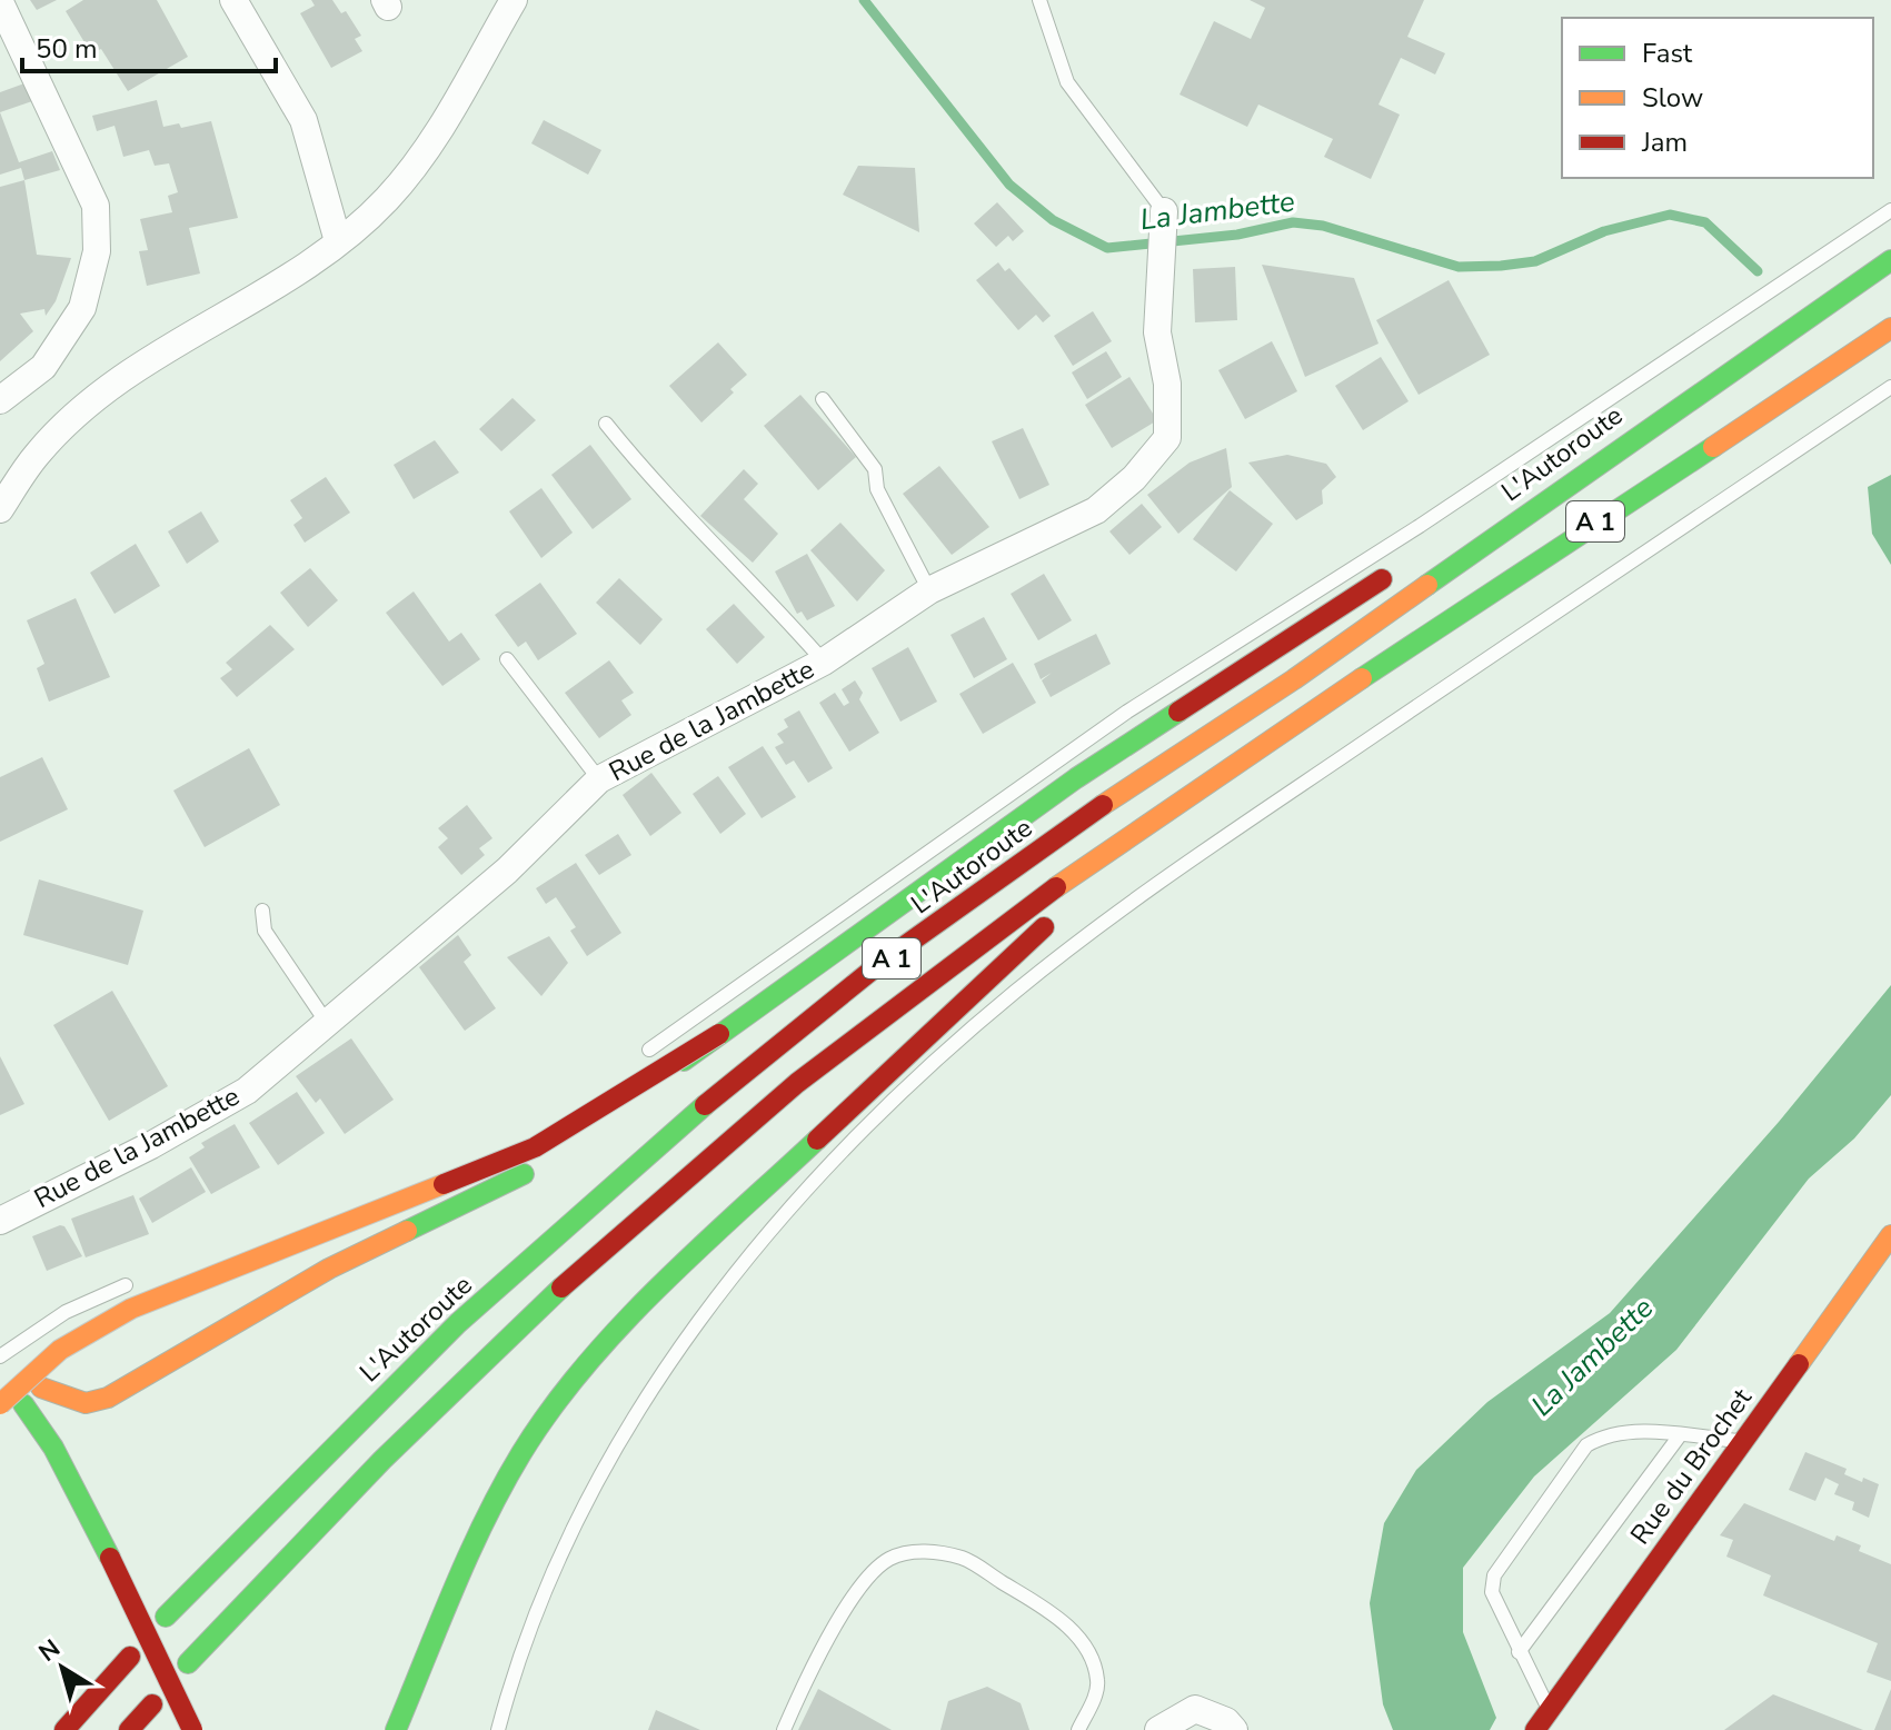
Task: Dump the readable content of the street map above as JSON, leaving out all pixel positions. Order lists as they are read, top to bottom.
{
  "streets": {
    "main road": ["L'Autoroute", "A 1", "Rue du Brochet"],
    "street": ["Rue de la Jambette"]
  },
  "water": ["La Jambette"],
  "legend": ["Fast", "Slow", "Jam"],
  "scale_bar": "50 m",
  "north": "top left"
}
